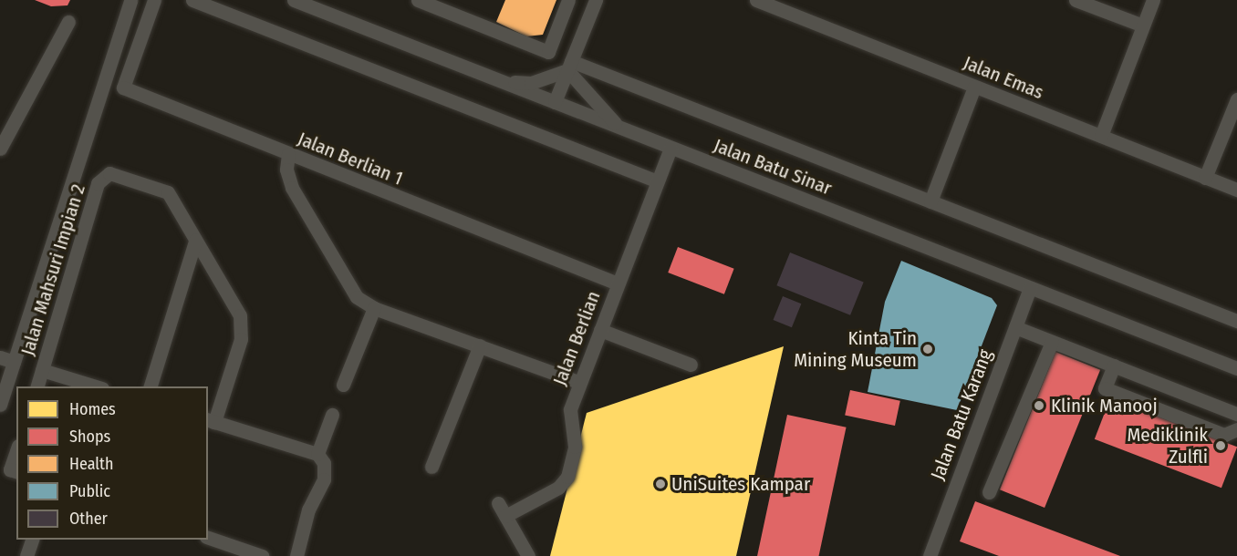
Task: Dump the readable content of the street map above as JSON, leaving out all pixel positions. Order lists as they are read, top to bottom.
{
  "streets": {
    "street": [
      "Jalan Emas",
      "Jalan Berlian 1",
      "Jalan Batu Sinar",
      "Jalan Mahsuri Impian 2",
      "Jalan Berlian",
      "Jalan Batu Karang"
    ]
  },
  "crossings": [
    ["Jalan Berlian 1", "Jalan Berlian"],
    ["Jalan Batu Sinar", "Jalan Berlian"],
    ["Jalan Batu Sinar", "Jalan Batu Karang"]
  ],
  "places": [
    "Kinta Tin Mining Museum",
    "Klinik Manooj",
    "Mediklinik Zulfli",
    "UniSuites Kampar"
  ],
  "legend": [
    "Homes",
    "Shops",
    "Health",
    "Public",
    "Other"
  ]
}
